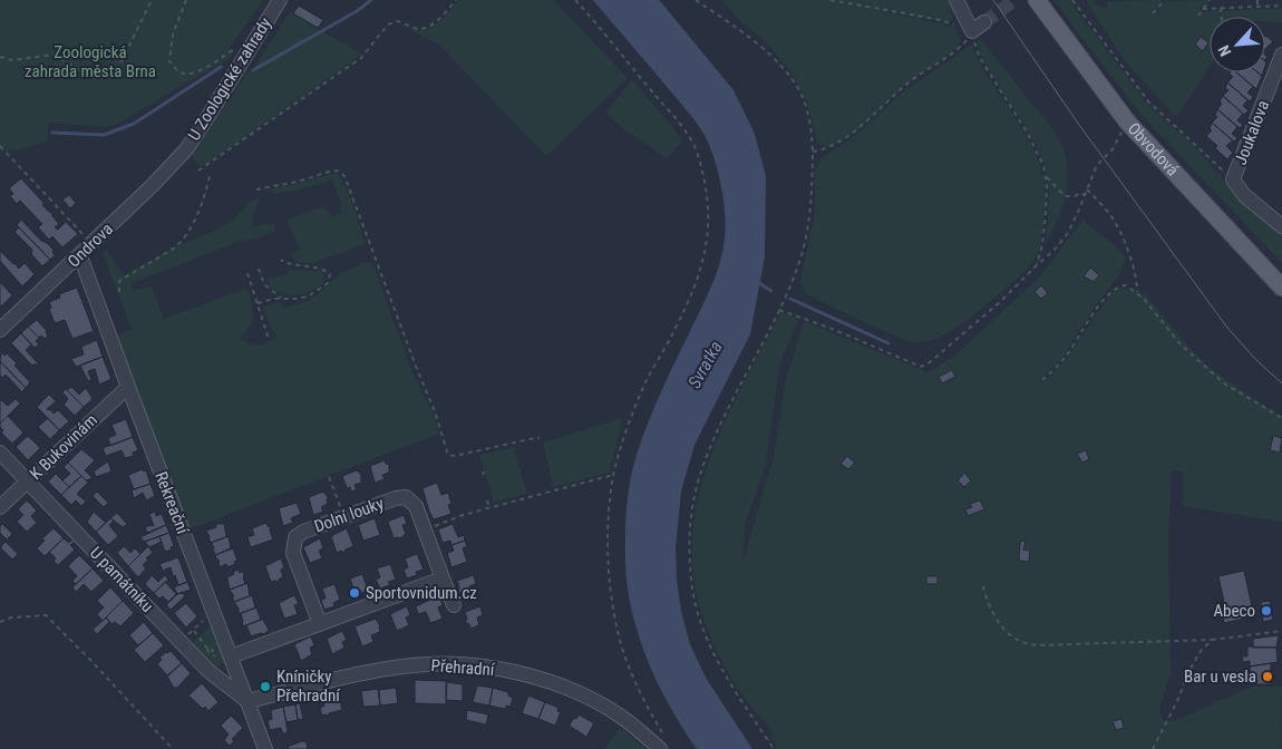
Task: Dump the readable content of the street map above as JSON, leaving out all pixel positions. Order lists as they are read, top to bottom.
{
  "streets": {
    "main road": ["Obvodová"],
    "street": [
      "U Zoologické zahrady",
      "Joukalova",
      "Ondrova",
      "K Bukovinám",
      "Rekreační",
      "Dolní louky",
      "U památníku",
      "Přehradní"
    ]
  },
  "crossings": [
    ["U Zoologické zahrady", "Ondrova"],
    ["Ondrova", "Rekreační"],
    ["K Bukovinám", "Rekreační"],
    ["K Bukovinám", "U památníku"],
    ["Rekreační", "U památníku"],
    ["Rekreační", "Přehradní"],
    ["U památníku", "Přehradní"]
  ],
  "water": ["Svratka"],
  "parks": ["Zoologická zahrada města Brna"],
  "places": [
    "Sportovnidum.cz",
    "Abeco",
    "Bar u vesla",
    "Kníničky Přehradní"
  ],
  "north": "bottom left"
}
